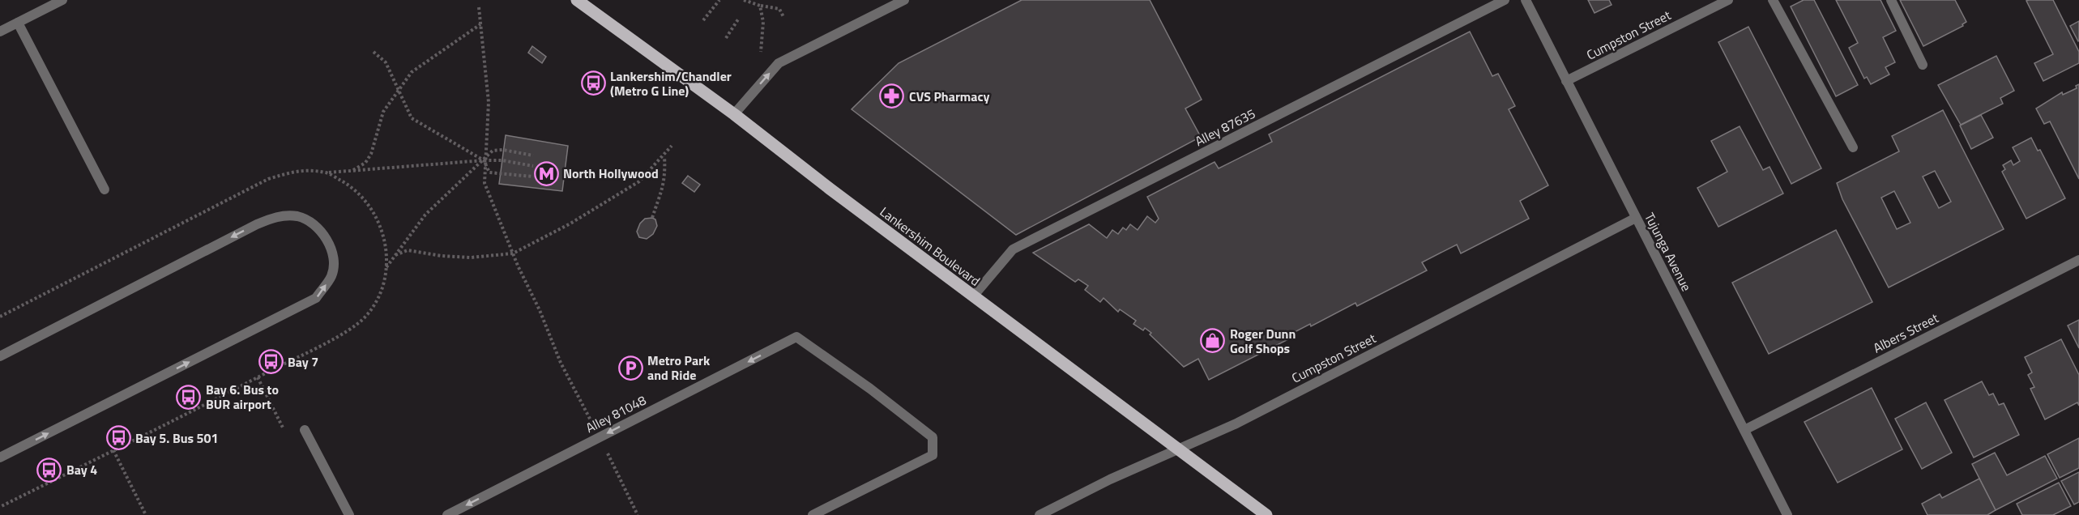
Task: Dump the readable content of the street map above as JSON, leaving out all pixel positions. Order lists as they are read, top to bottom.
{
  "streets": {
    "main road": ["Lankershim Boulevard"],
    "street": [
      "Cumpston Street",
      "Alley 87635",
      "Tujunga Avenue",
      "Albers Street",
      "Alley 81048"
    ]
  },
  "crossings": [
    ["Cumpston Street", "Lankershim Boulevard"],
    ["Cumpston Street", "Tujunga Avenue"],
    ["Alley 87635", "Lankershim Boulevard"],
    ["Tujunga Avenue", "Albers Street"]
  ],
  "places": {
    "bus stop": [
      "Lankershim/Chandler (Metro G Line)",
      "Bay 7",
      "Bay 6. Bus to BUR airport",
      "Bay 5. Bus 501",
      "Bay 4"
    ],
    "pharmacy": ["CVS Pharmacy"],
    "metro station": ["North Hollywood"],
    "shop": ["Roger Dunn Golf Shops"],
    "parking": ["Metro Park and Ride"]
  }
}
